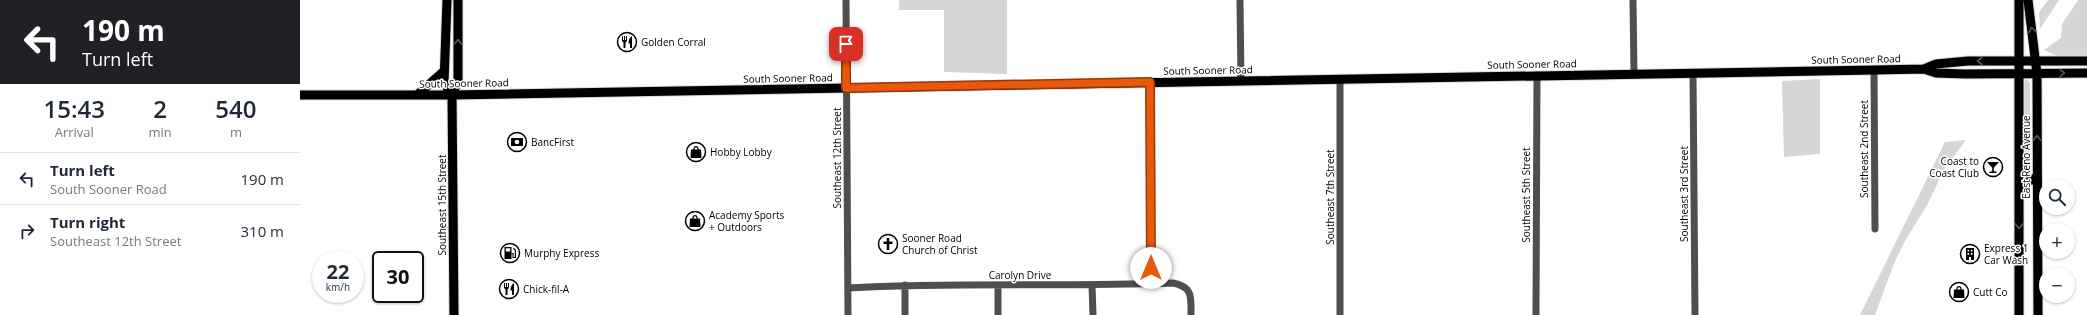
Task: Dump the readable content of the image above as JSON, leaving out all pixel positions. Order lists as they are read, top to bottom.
{
  "streets": {
    "main road": ["South Sooner Road", "East Reno Avenue", "Southeast 15th Street"],
    "street": [
      "Southeast 2nd Street",
      "Southeast 12th Street",
      "Southeast 3rd Street",
      "Southeast 5th Street",
      "Southeast 7th Street",
      "Carolyn Drive"
    ]
  },
  "crossings": [
    ["South Sooner Road", "Southeast 2nd Street"],
    ["South Sooner Road", "East Reno Avenue"],
    ["South Sooner Road", "Southeast 12th Street"],
    ["South Sooner Road", "Southeast 3rd Street"],
    ["South Sooner Road", "Southeast 5th Street"],
    ["South Sooner Road", "Southeast 7th Street"],
    ["South Sooner Road", "Southeast 15th Street"],
    ["Southeast 12th Street", "Carolyn Drive"]
  ],
  "places": {
    "restaurant": ["Golden Corral", "Chick-fil-A"],
    "bank": ["BancFirst"],
    "shop": ["Hobby Lobby", "Academy Sports + Outdoors", "Cutt Co"],
    "bar": ["Coast to Coast Club"],
    "church": ["Sooner Road Church of Christ"],
    "fuel station": ["Murphy Express"],
    "building": ["Express 1 Car Wash"]
  },
  "page": {
    "turn": ["190 m", "Turn left"],
    "eta": [
      "15:43",
      "Arrival",
      "2",
      "min",
      "540",
      "m"
    ],
    "list": [
      {
        "name": "Turn left",
        "note": "South Sooner Road",
        "value": "190 m"
      },
      {
        "name": "Turn right",
        "note": "Southeast 12th Street",
        "value": "310 m"
      }
    ],
    "map_buttons": ["+", "−"],
    "speed": "22 km/h",
    "limit": "30"
  }
}
